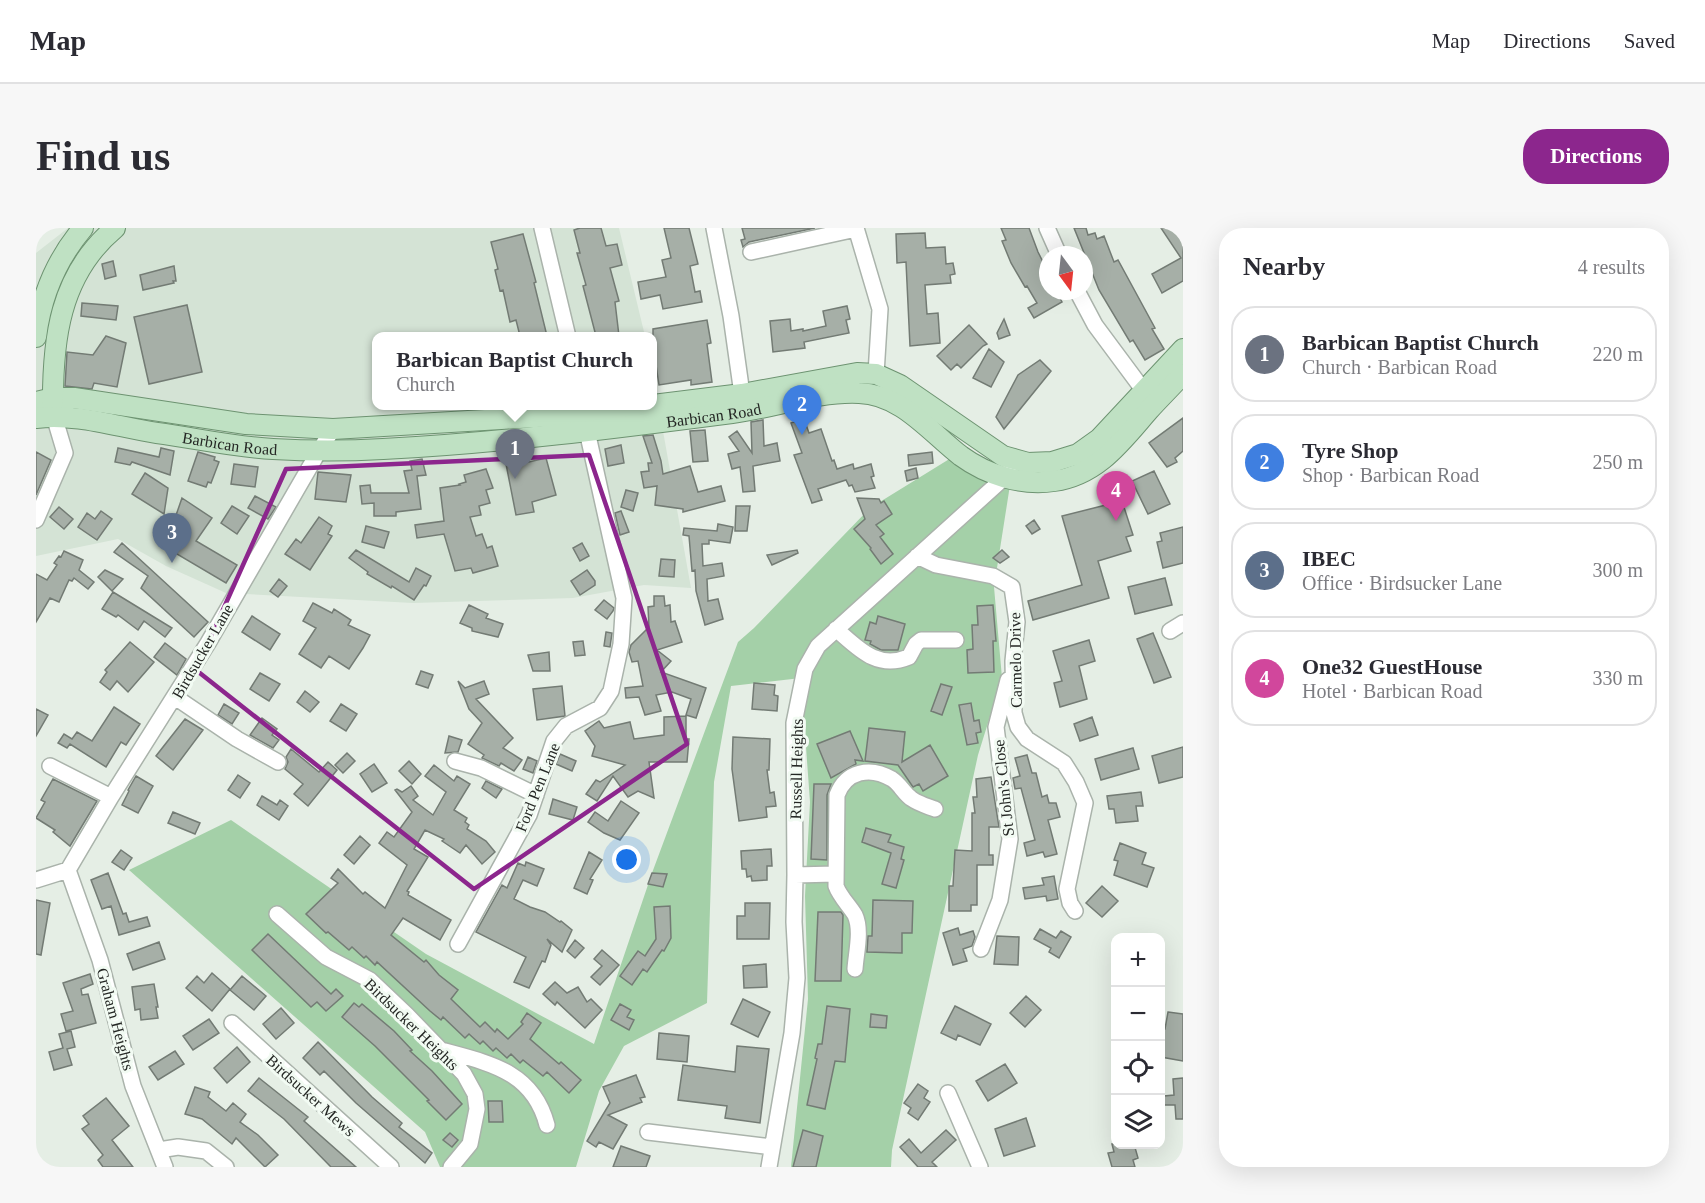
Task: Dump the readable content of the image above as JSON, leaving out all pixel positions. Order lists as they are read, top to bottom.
{
  "streets": {
    "main road": ["Barbican Road"],
    "street": [
      "Birdsucker Lane",
      "Carmelo Drive",
      "Russell Heights",
      "Ford Pen Lane",
      "St John's Close",
      "Graham Heights",
      "Birdsucker Heights",
      "Birdsucker Mews"
    ]
  },
  "crossings": [
    ["Barbican Road", "Birdsucker Lane"],
    ["Barbican Road", "Russell Heights"],
    ["Barbican Road", "Ford Pen Lane"],
    ["Birdsucker Lane", "Graham Heights"],
    ["Carmelo Drive", "Russell Heights"],
    ["Carmelo Drive", "St John's Close"]
  ],
  "north": "bottom",
  "page": {
    "header": "Map",
    "nav": ["Map", "Directions", "Saved"],
    "buttons": "Directions",
    "title": "Find us",
    "heading": ["Nearby", "4 results"],
    "list": [
      {
        "mark": "1",
        "name": "Barbican Baptist Church",
        "note": "Church · Barbican Road",
        "value": "220 m"
      },
      {
        "mark": "2",
        "name": "Tyre Shop",
        "note": "Shop · Barbican Road",
        "value": "250 m"
      },
      {
        "mark": "3",
        "name": "IBEC",
        "note": "Office · Birdsucker Lane",
        "value": "300 m"
      },
      {
        "mark": "4",
        "name": "One32 GuestHouse",
        "note": "Hotel · Barbican Road",
        "value": "330 m"
      }
    ],
    "popup": ["Barbican Baptist Church", "Church"],
    "pins": [
      "2",
      "1",
      "4",
      "3"
    ],
    "map_buttons": ["+", "−"]
  }
}
